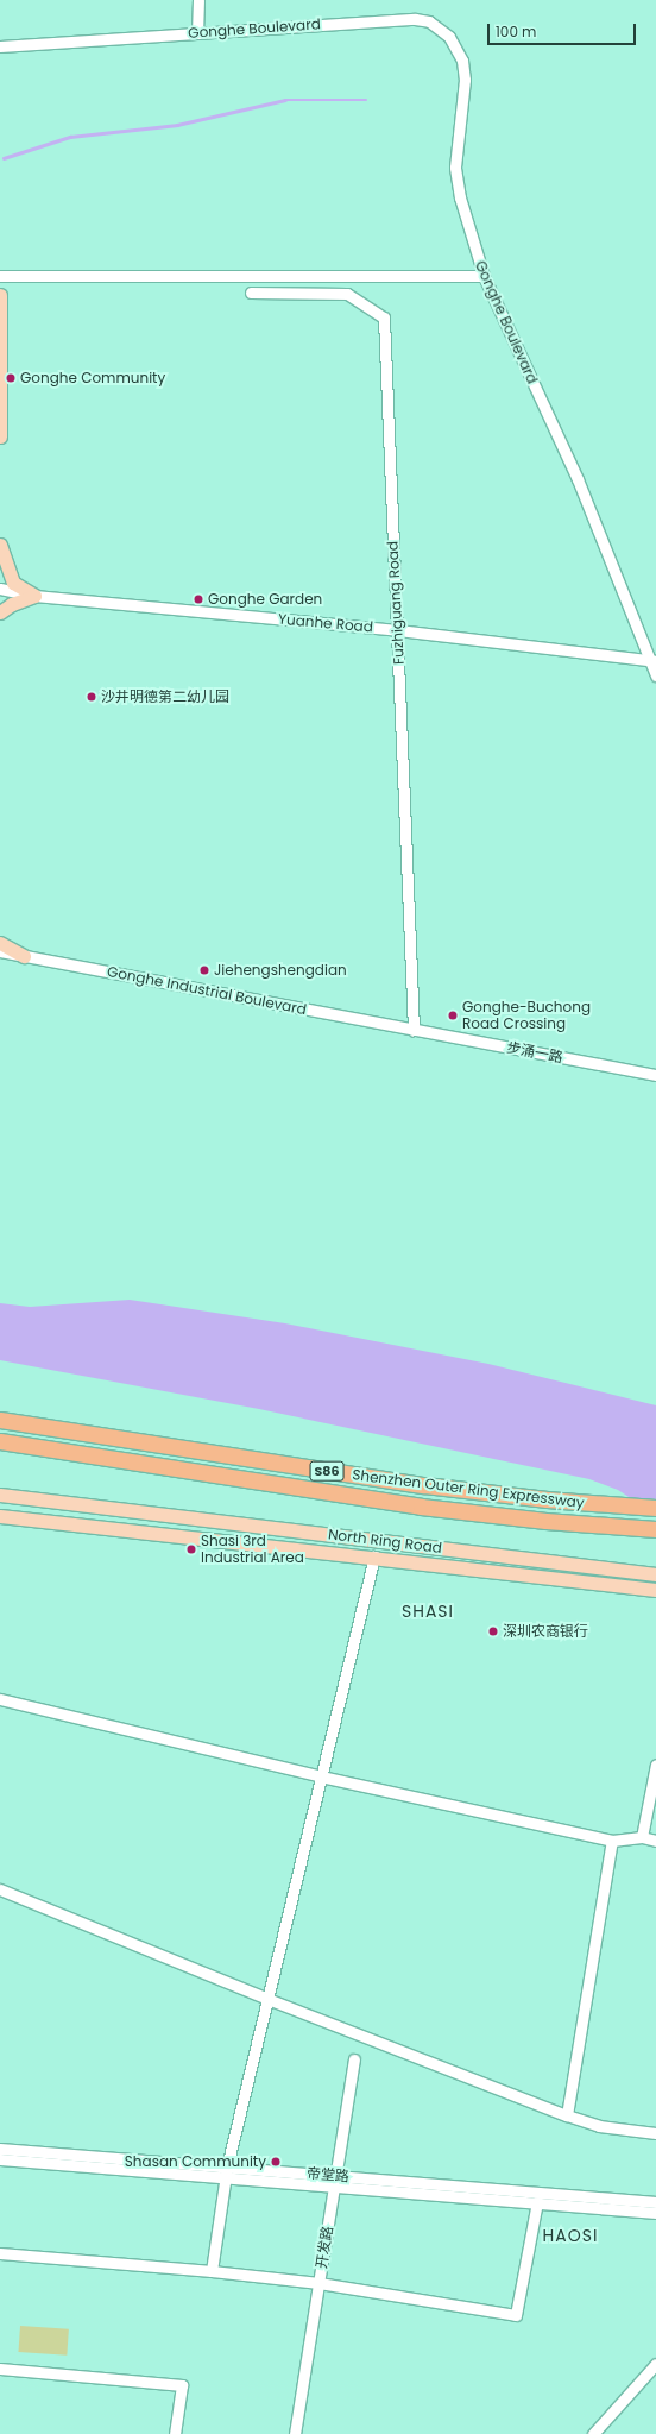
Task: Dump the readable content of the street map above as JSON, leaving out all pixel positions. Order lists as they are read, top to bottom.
{
  "streets": {
    "highway": ["S86", "Shenzhen Outer Ring Expressway"],
    "main road": ["North Ring Road"],
    "street": [
      "Gonghe Boulevard",
      "Fuzhiguang Road",
      "Yuanhe Road",
      "Gonghe Industrial Boulevard",
      "步涌一路",
      "帝堂路",
      "开发路"
    ]
  },
  "crossings": [
    ["Gonghe Boulevard", "Yuanhe Road"],
    ["Fuzhiguang Road", "Yuanhe Road"],
    ["Fuzhiguang Road", "Gonghe Industrial Boulevard"],
    ["Fuzhiguang Road", "步涌一路"],
    ["Gonghe Industrial Boulevard", "步涌一路"],
    ["帝堂路", "开发路"]
  ],
  "districts": ["SHASI", "HAOSI"],
  "places": [
    "Gonghe Community",
    "Gonghe Garden",
    "沙井明德第二幼儿园",
    "Jiehengshengdian",
    "Gonghe-Buchong Road Crossing",
    "Shasi 3rd Industrial Area",
    "深圳农商银行",
    "Shasan Community"
  ],
  "scale_bar": "100 m"
}
